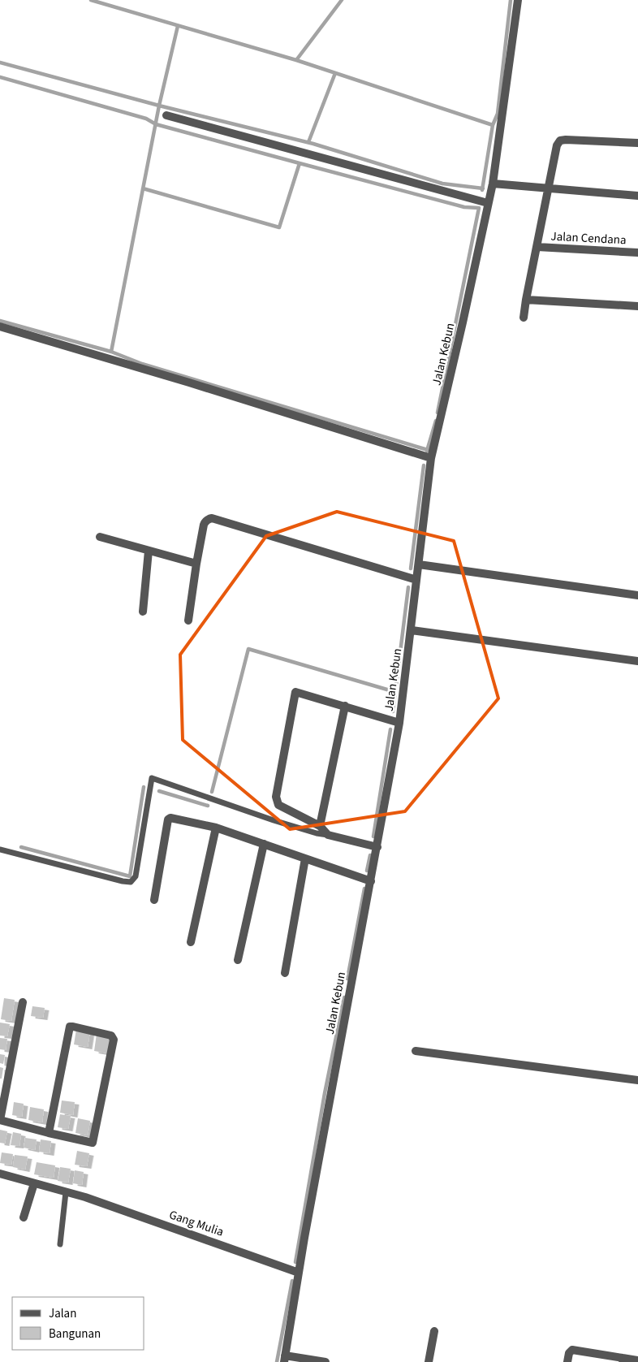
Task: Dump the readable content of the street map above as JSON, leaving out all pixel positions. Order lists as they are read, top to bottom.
{
  "streets": {
    "street": ["Jalan Cendana", "Jalan Kebun", "Gang Mulia"]
  },
  "crossings": [
    ["Jalan Kebun", "Gang Mulia"]
  ],
  "legend": ["Jalan", "Bangunan"]
}
